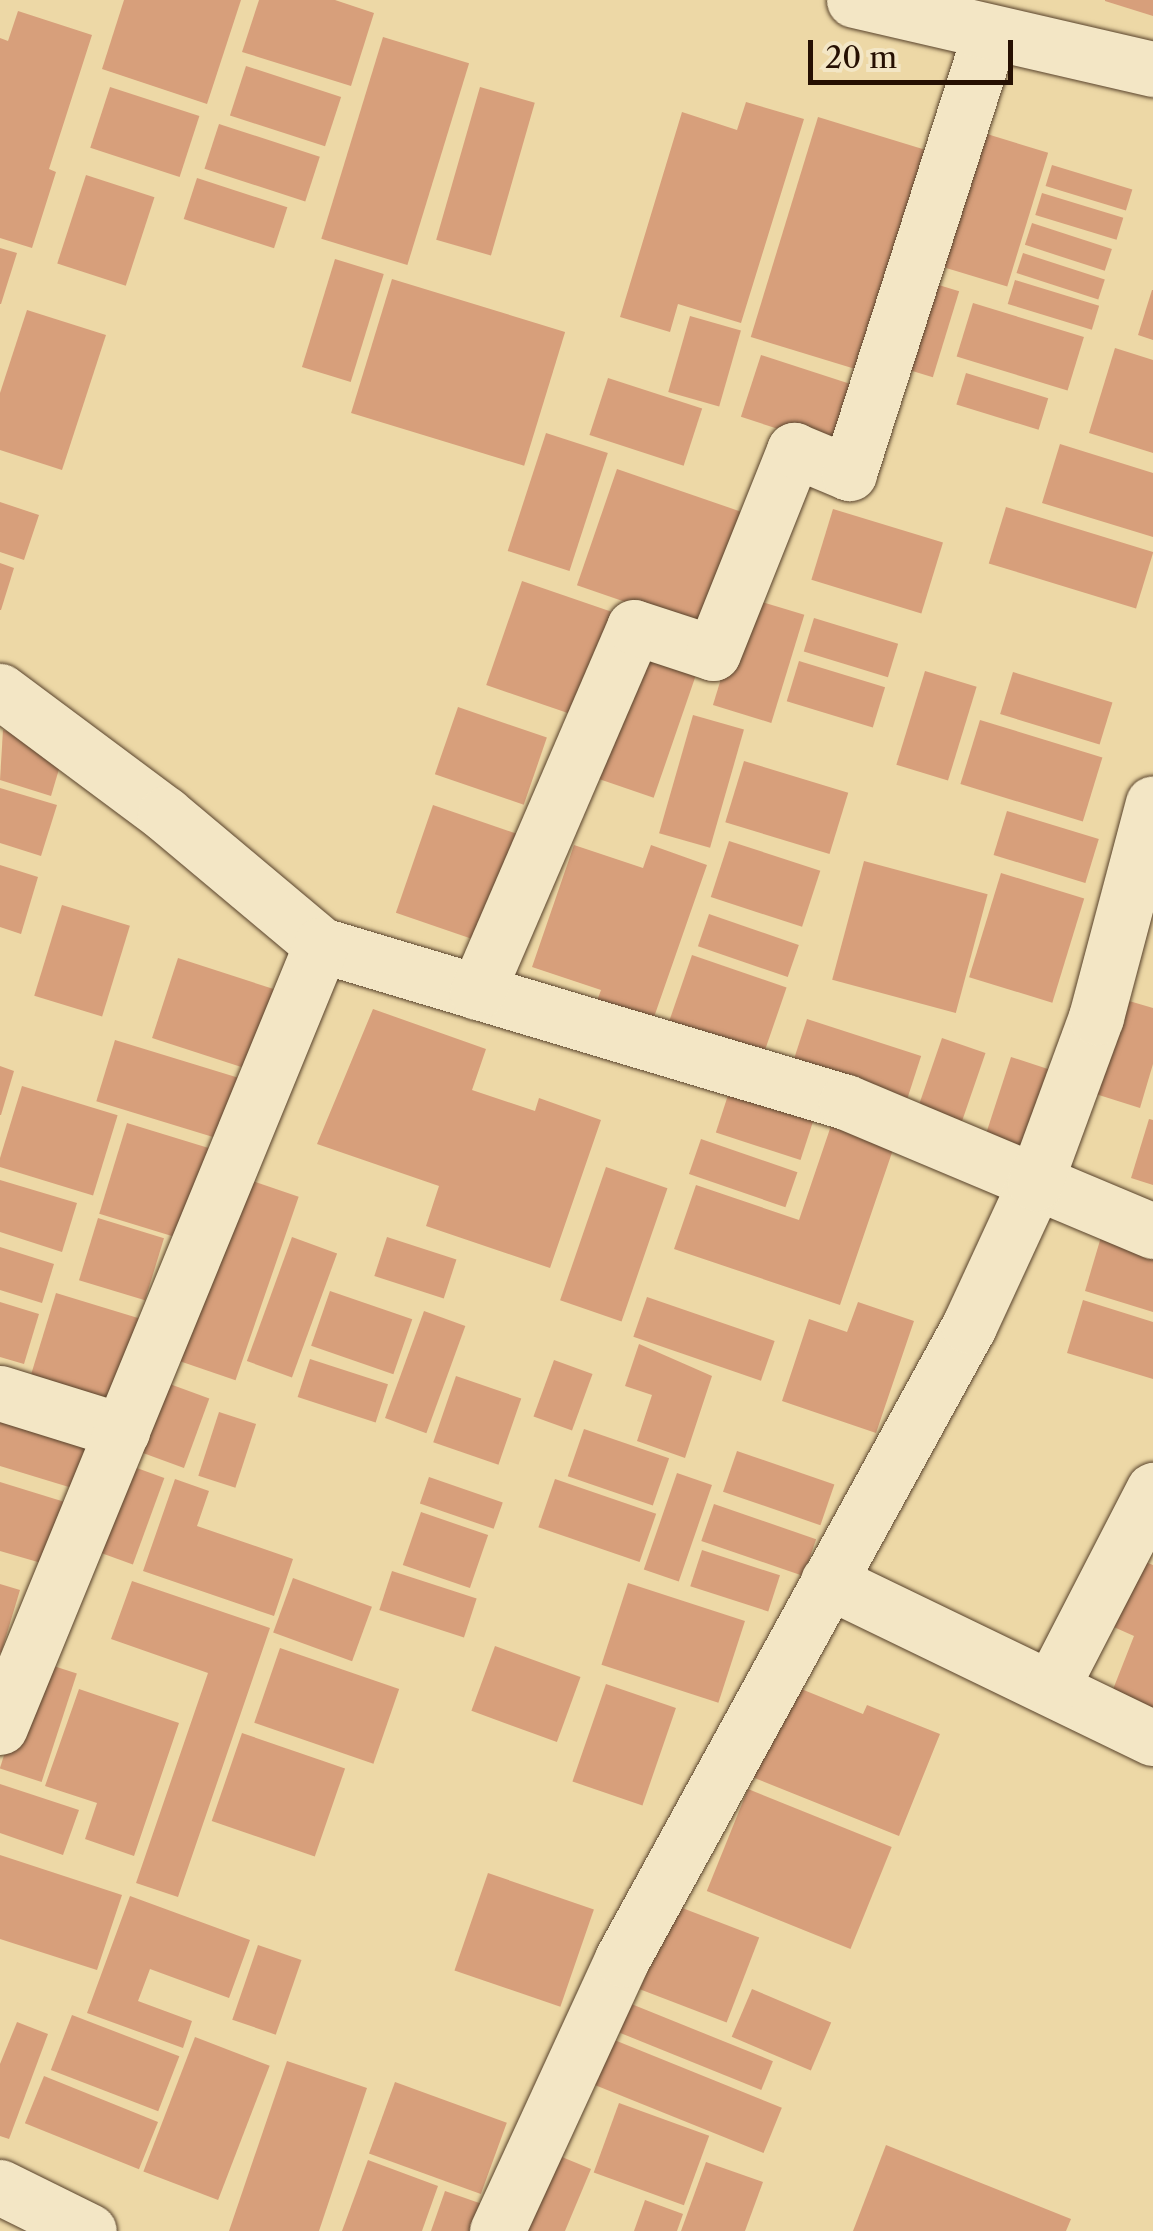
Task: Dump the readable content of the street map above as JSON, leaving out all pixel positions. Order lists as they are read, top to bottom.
{
  "scale_bar": "20 m"
}
